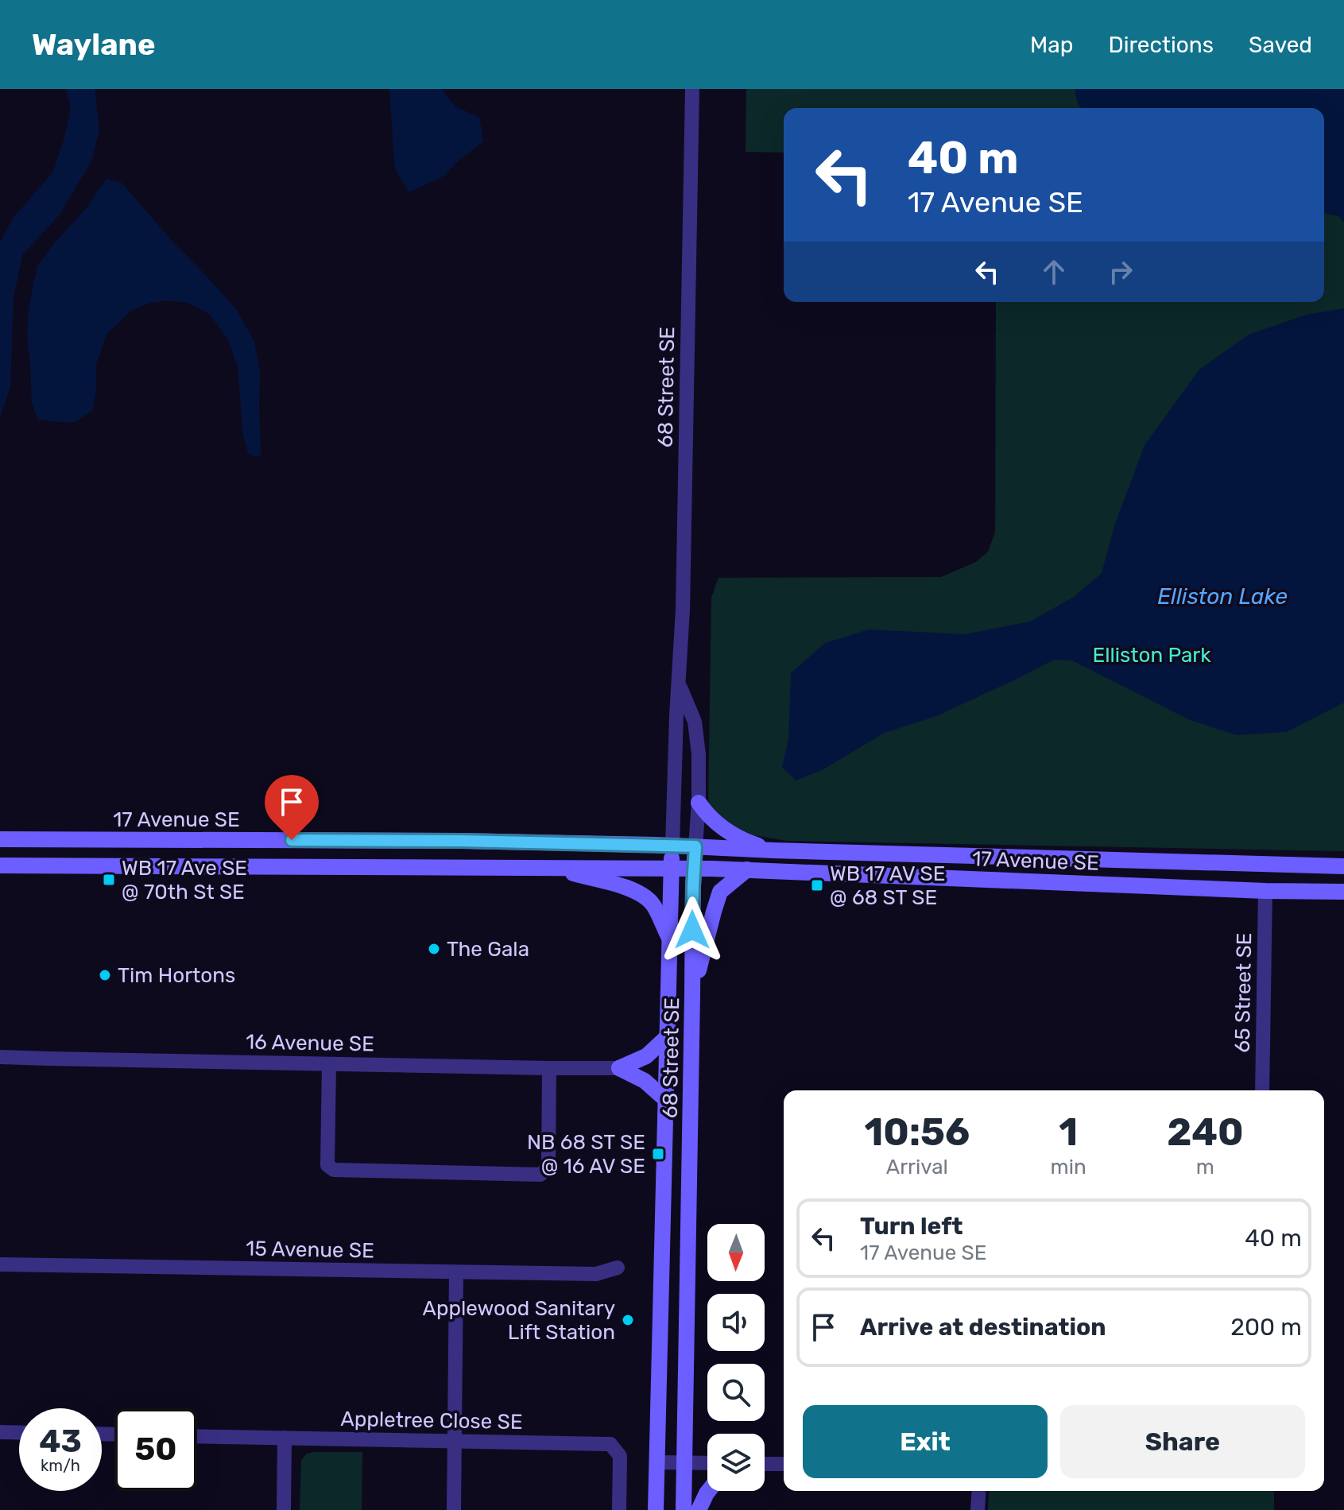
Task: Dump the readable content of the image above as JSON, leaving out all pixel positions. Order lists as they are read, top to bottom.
{
  "streets": {
    "main road": ["68 Street SE", "17 Avenue SE"],
    "street": [
      "65 Street SE",
      "16 Avenue SE",
      "15 Avenue SE",
      "Appletree Close SE"
    ]
  },
  "crossings": [
    ["68 Street SE", "17 Avenue SE"],
    ["17 Avenue SE", "65 Street SE"]
  ],
  "water": ["Elliston Lake"],
  "parks": ["Elliston Park"],
  "places": {
    "transit": ["WB 17 Ave SE @ 70th St SE", "WB 17 AV SE @ 68 ST SE", "NB 68 ST SE @ 16 AV SE"],
    "other": ["The Gala", "Tim Hortons", "Applewood Sanitary Lift Station"]
  },
  "north": "bottom",
  "page": {
    "header": "Waylane",
    "nav": ["Map", "Directions", "Saved"],
    "turn": ["40 m", "17 Avenue SE"],
    "eta": [
      "10:56",
      "Arrival",
      "1",
      "min",
      "240",
      "m"
    ],
    "list": [
      {
        "name": "Turn left",
        "note": "17 Avenue SE",
        "value": "40 m"
      },
      {
        "name": "Arrive at destination",
        "value": "200 m"
      }
    ],
    "buttons": ["Exit", "Share"],
    "speed": "43 km/h",
    "limit": "50"
  }
}
